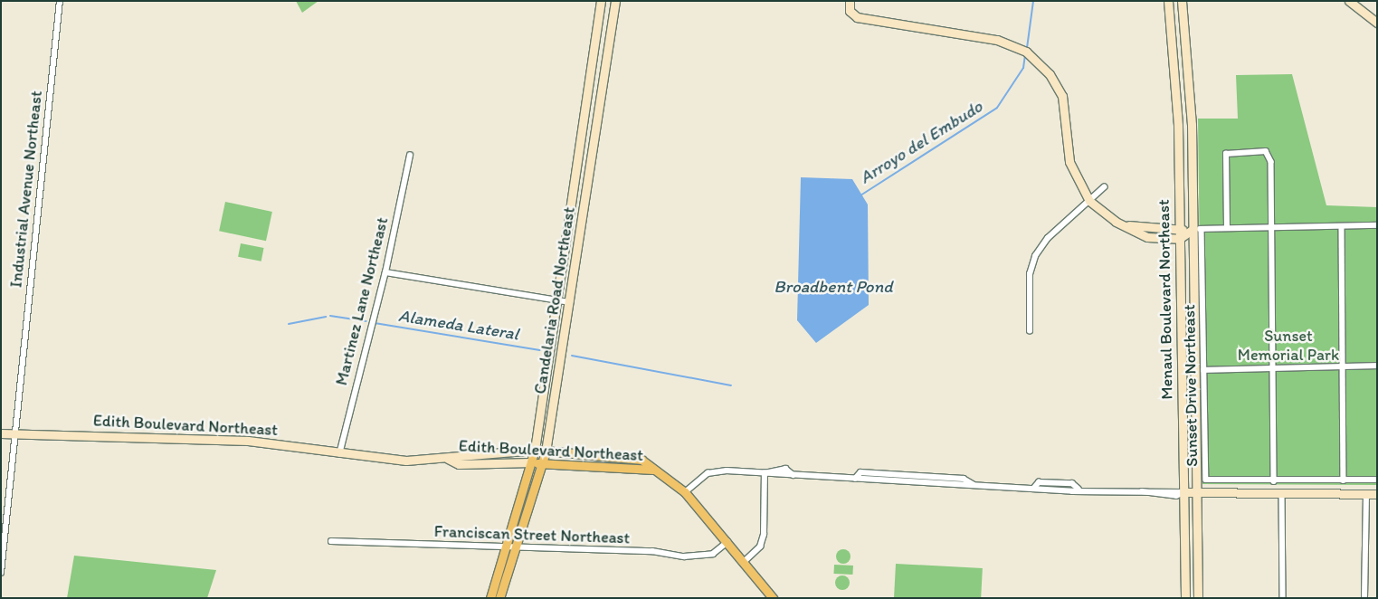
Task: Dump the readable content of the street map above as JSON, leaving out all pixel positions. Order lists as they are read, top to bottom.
{
  "streets": {
    "main road": ["Menaul Boulevard Northeast", "Candelaria Road Northeast", "Edith Boulevard Northeast"],
    "street": [
      "Industrial Avenue Northeast",
      "Martinez Lane Northeast",
      "Sunset Drive Northeast",
      "Franciscan Street Northeast"
    ]
  },
  "crossings": [
    ["Industrial Avenue Northeast", "Edith Boulevard Northeast"],
    ["Menaul Boulevard Northeast", "Sunset Drive Northeast"],
    ["Candelaria Road Northeast", "Edith Boulevard Northeast"],
    ["Candelaria Road Northeast", "Franciscan Street Northeast"],
    ["Martinez Lane Northeast", "Edith Boulevard Northeast"],
    ["Edith Boulevard Northeast", "Franciscan Street Northeast"]
  ],
  "water": ["Arroyo del Embudo", "Broadbent Pond", "Alameda Lateral"],
  "parks": ["Sunset Memorial Park"]
}
